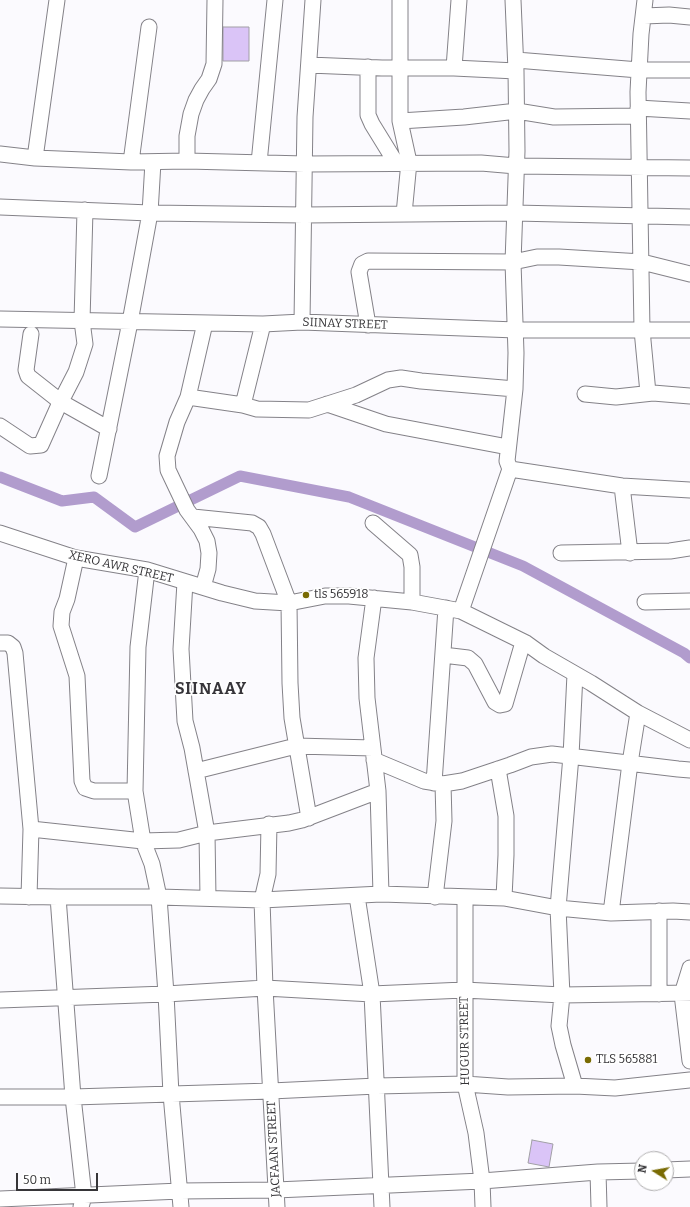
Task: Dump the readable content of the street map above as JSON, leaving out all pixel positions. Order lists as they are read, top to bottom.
{
  "streets": {
    "street": [
      "SIINAY STREET",
      "XERO AWR STREET",
      "HUGUR STREET",
      "JACFAAN STREET"
    ]
  },
  "districts": ["SIINAAY"],
  "places": ["tls 565918", "TLS 565881"],
  "scale_bar": "50 m",
  "north": "left"
}
